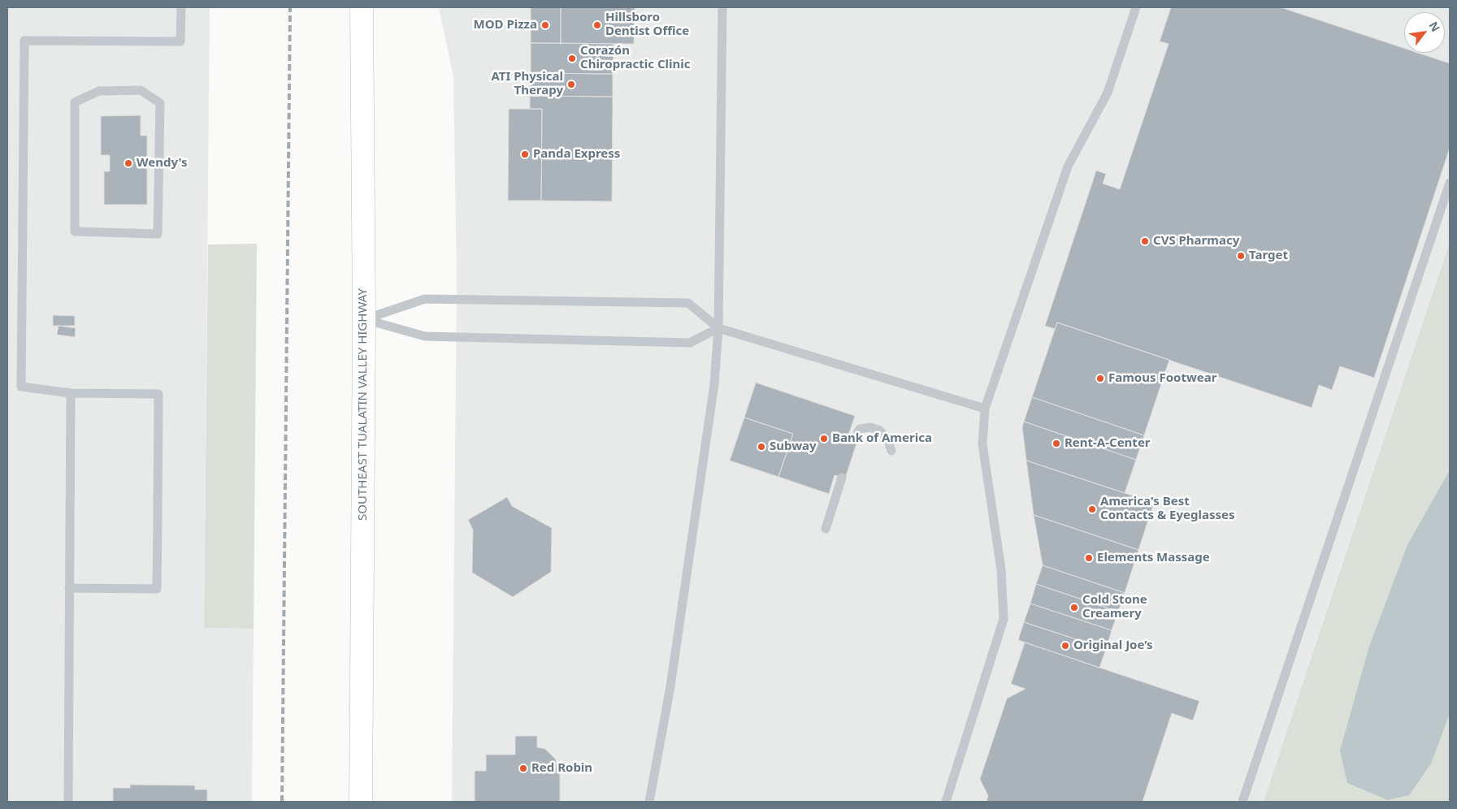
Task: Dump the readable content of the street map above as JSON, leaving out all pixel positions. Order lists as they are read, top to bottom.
{
  "streets": {
    "main road": ["SOUTHEAST TUALATIN VALLEY HIGHWAY"]
  },
  "places": [
    "MOD Pizza",
    "Hillsboro Dentist Office",
    "Corazón Chiropractic Clinic",
    "ATI Physical Therapy",
    "Panda Express",
    "Wendy's",
    "CVS Pharmacy",
    "Target",
    "Famous Footwear",
    "Bank of America",
    "Rent-A-Center",
    "Subway",
    "America's Best Contacts & Eyeglasses",
    "Elements Massage",
    "Cold Stone Creamery",
    "Original Joe’s",
    "Red Robin"
  ],
  "north": "top right"
}
